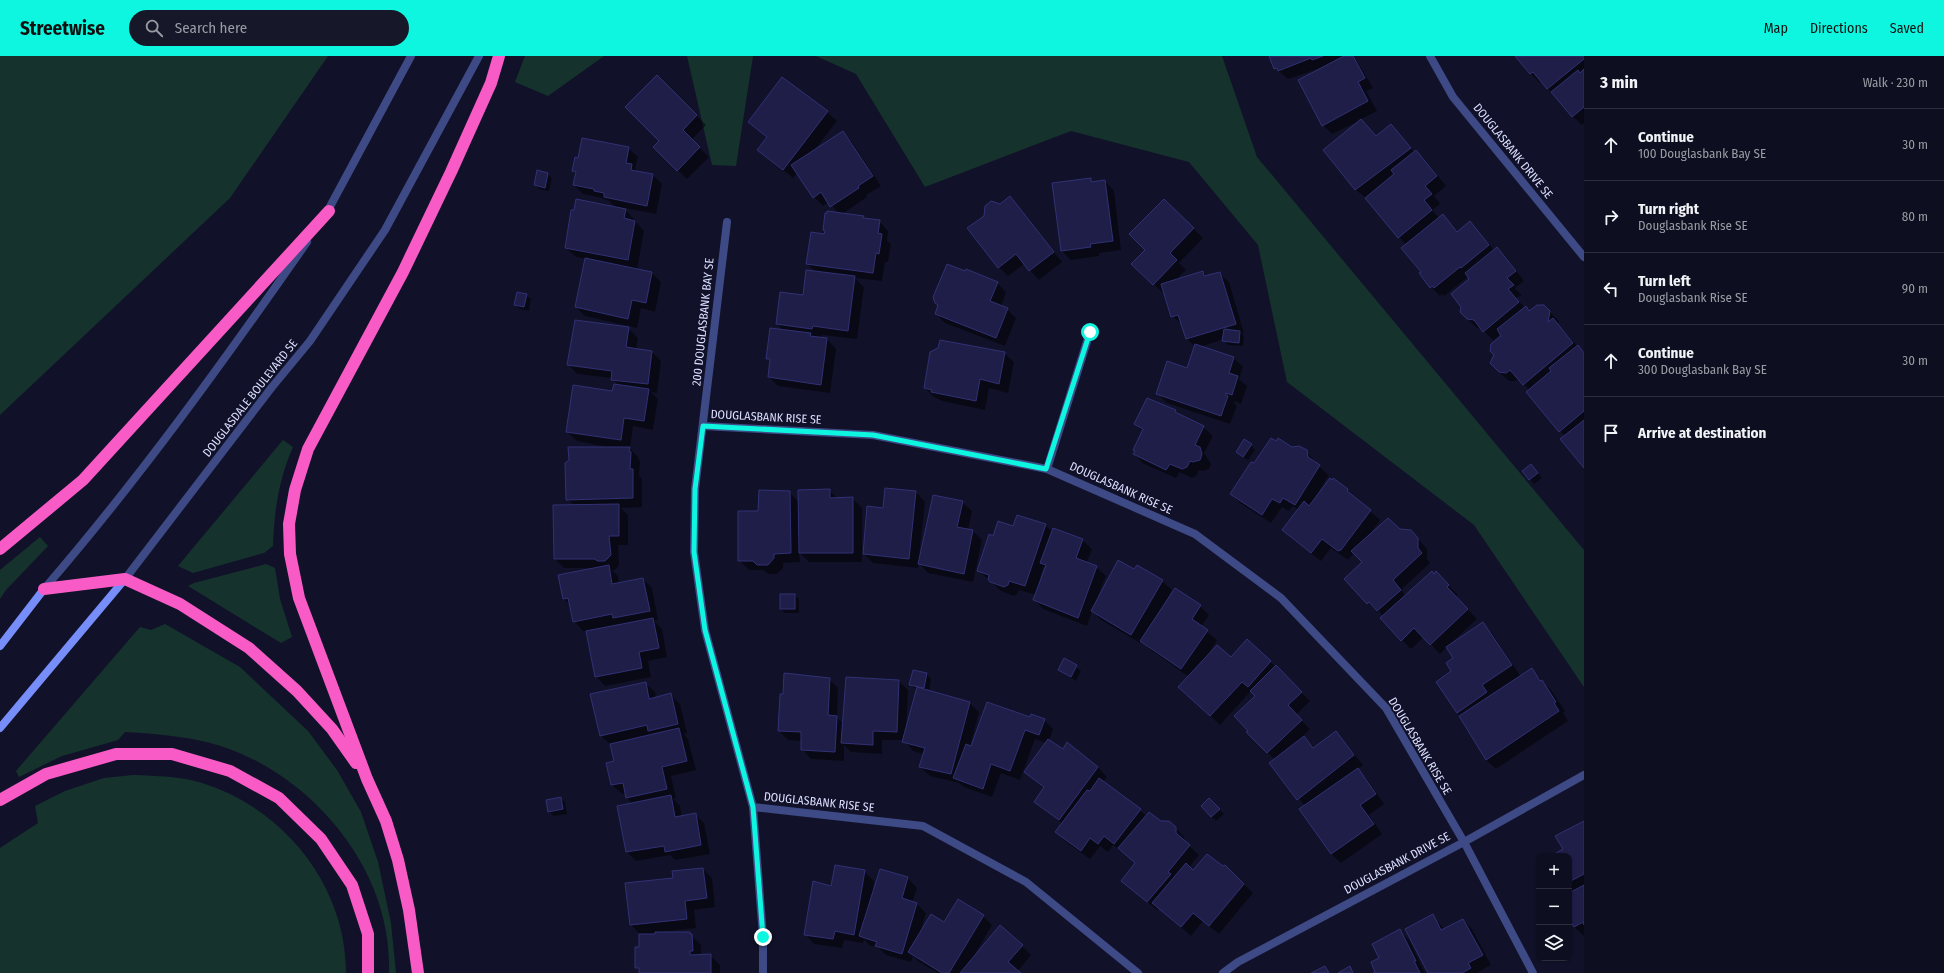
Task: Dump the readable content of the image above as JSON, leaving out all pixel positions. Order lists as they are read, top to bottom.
{
  "streets": {
    "main road": ["DOUGLASDALE BOULEVARD SE"],
    "street": ["DOUGLASBANK DRIVE SE", "200 DOUGLASBANK BAY SE", "DOUGLASBANK RISE SE"]
  },
  "crossings": [
    ["DOUGLASBANK DRIVE SE", "DOUGLASBANK RISE SE"],
    ["200 DOUGLASBANK BAY SE", "DOUGLASBANK RISE SE"]
  ],
  "page": {
    "header": "Streetwise",
    "search": "Search here",
    "nav": ["Map", "Directions", "Saved"],
    "heading": ["3 min", "Walk · 230 m"],
    "list": [
      ["Continue", "100 Douglasbank Bay SE", "30 m"],
      ["Turn right", "Douglasbank Rise SE", "80 m"],
      ["Turn left", "Douglasbank Rise SE", "90 m"],
      ["Continue", "300 Douglasbank Bay SE", "30 m"],
      "Arrive at destination"
    ],
    "map_buttons": ["+", "−"]
  }
}
